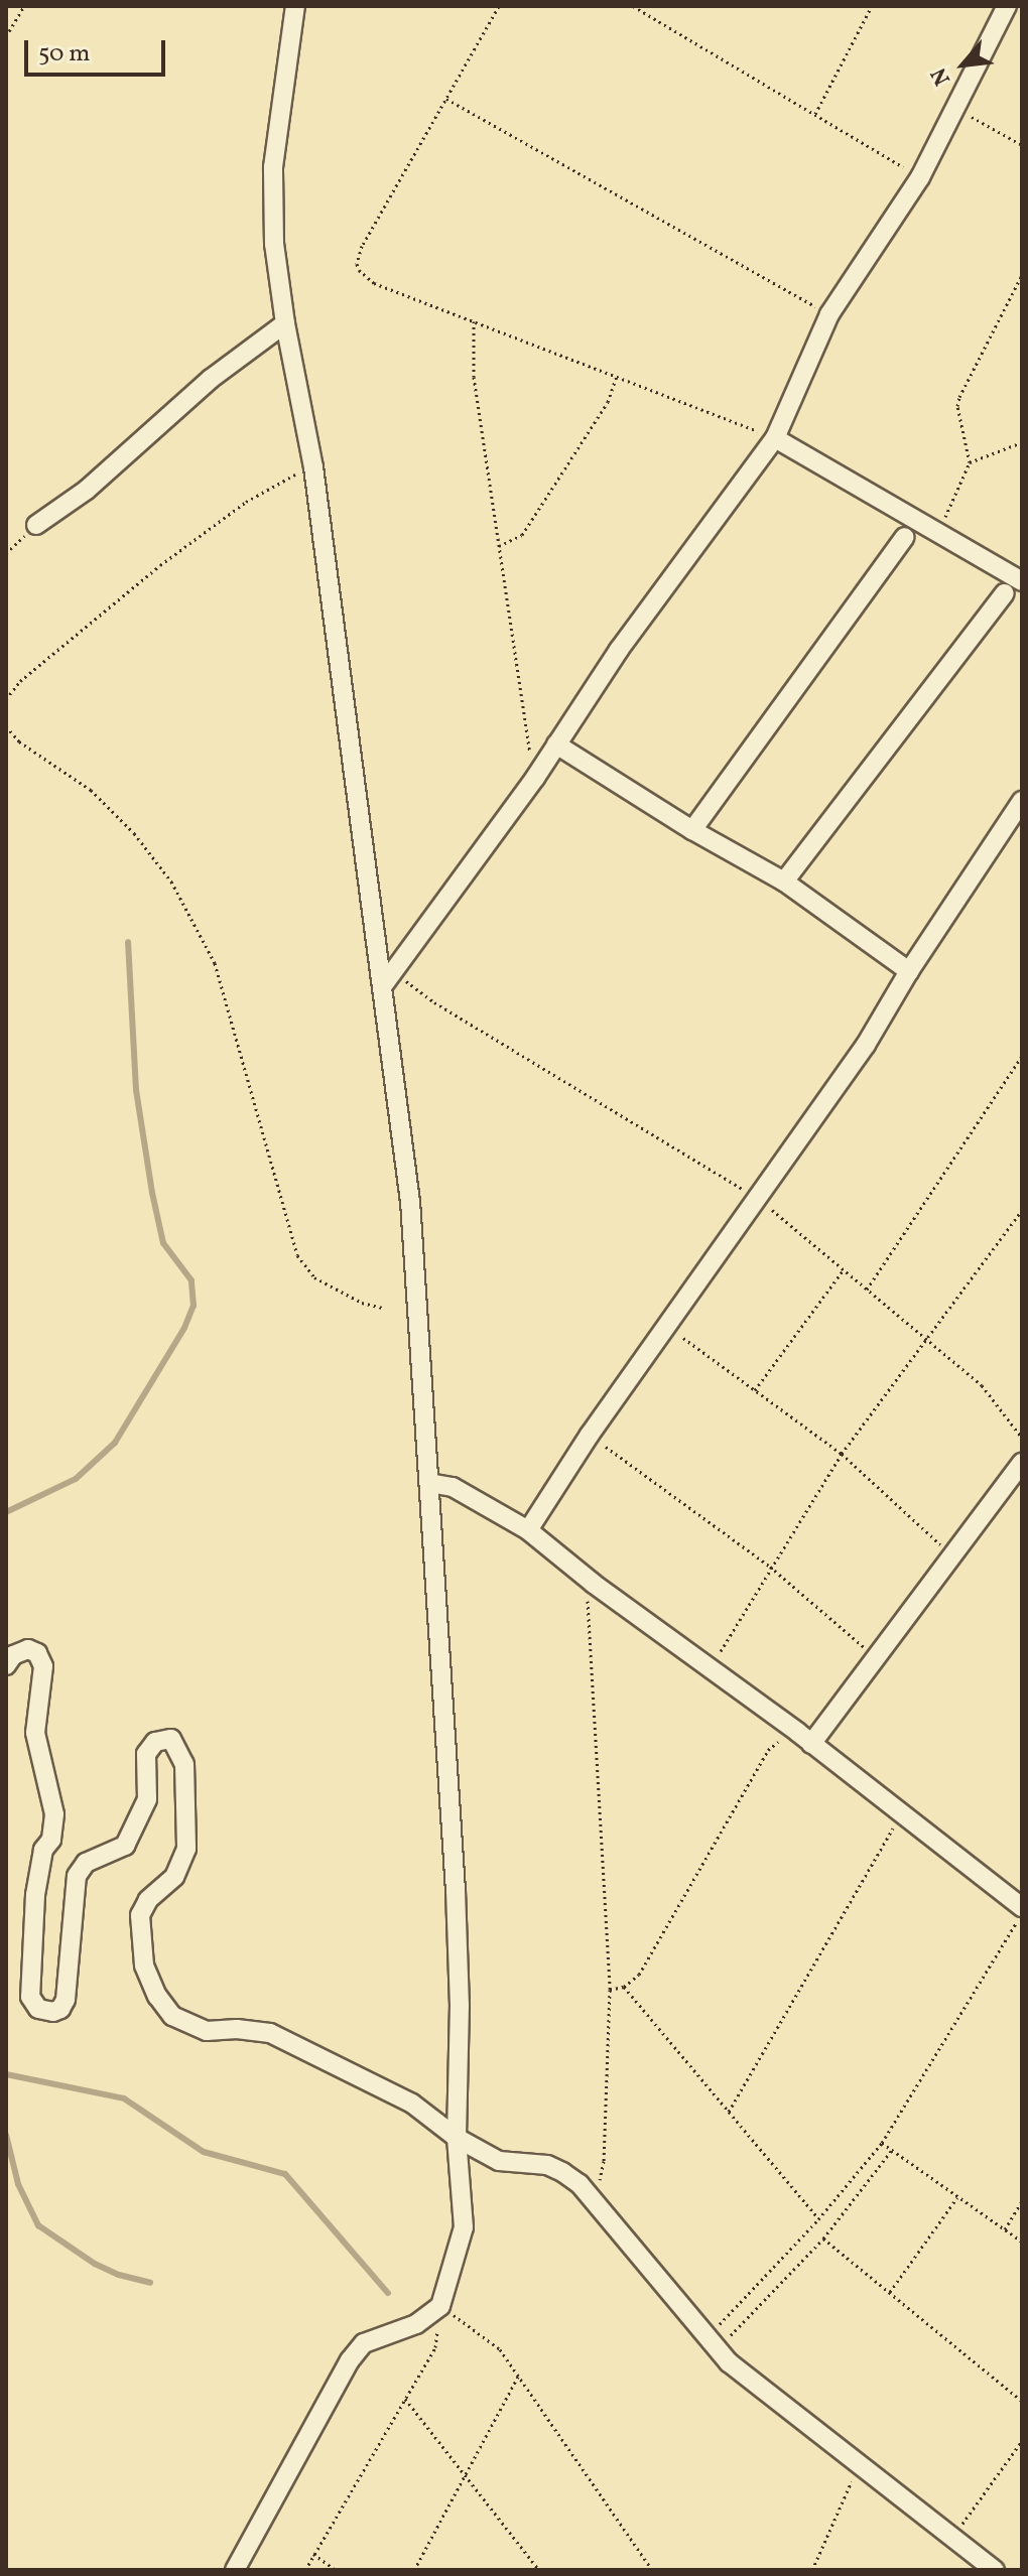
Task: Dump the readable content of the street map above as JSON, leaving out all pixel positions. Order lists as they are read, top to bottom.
{
  "scale_bar": "50 m",
  "north": "bottom left"
}
